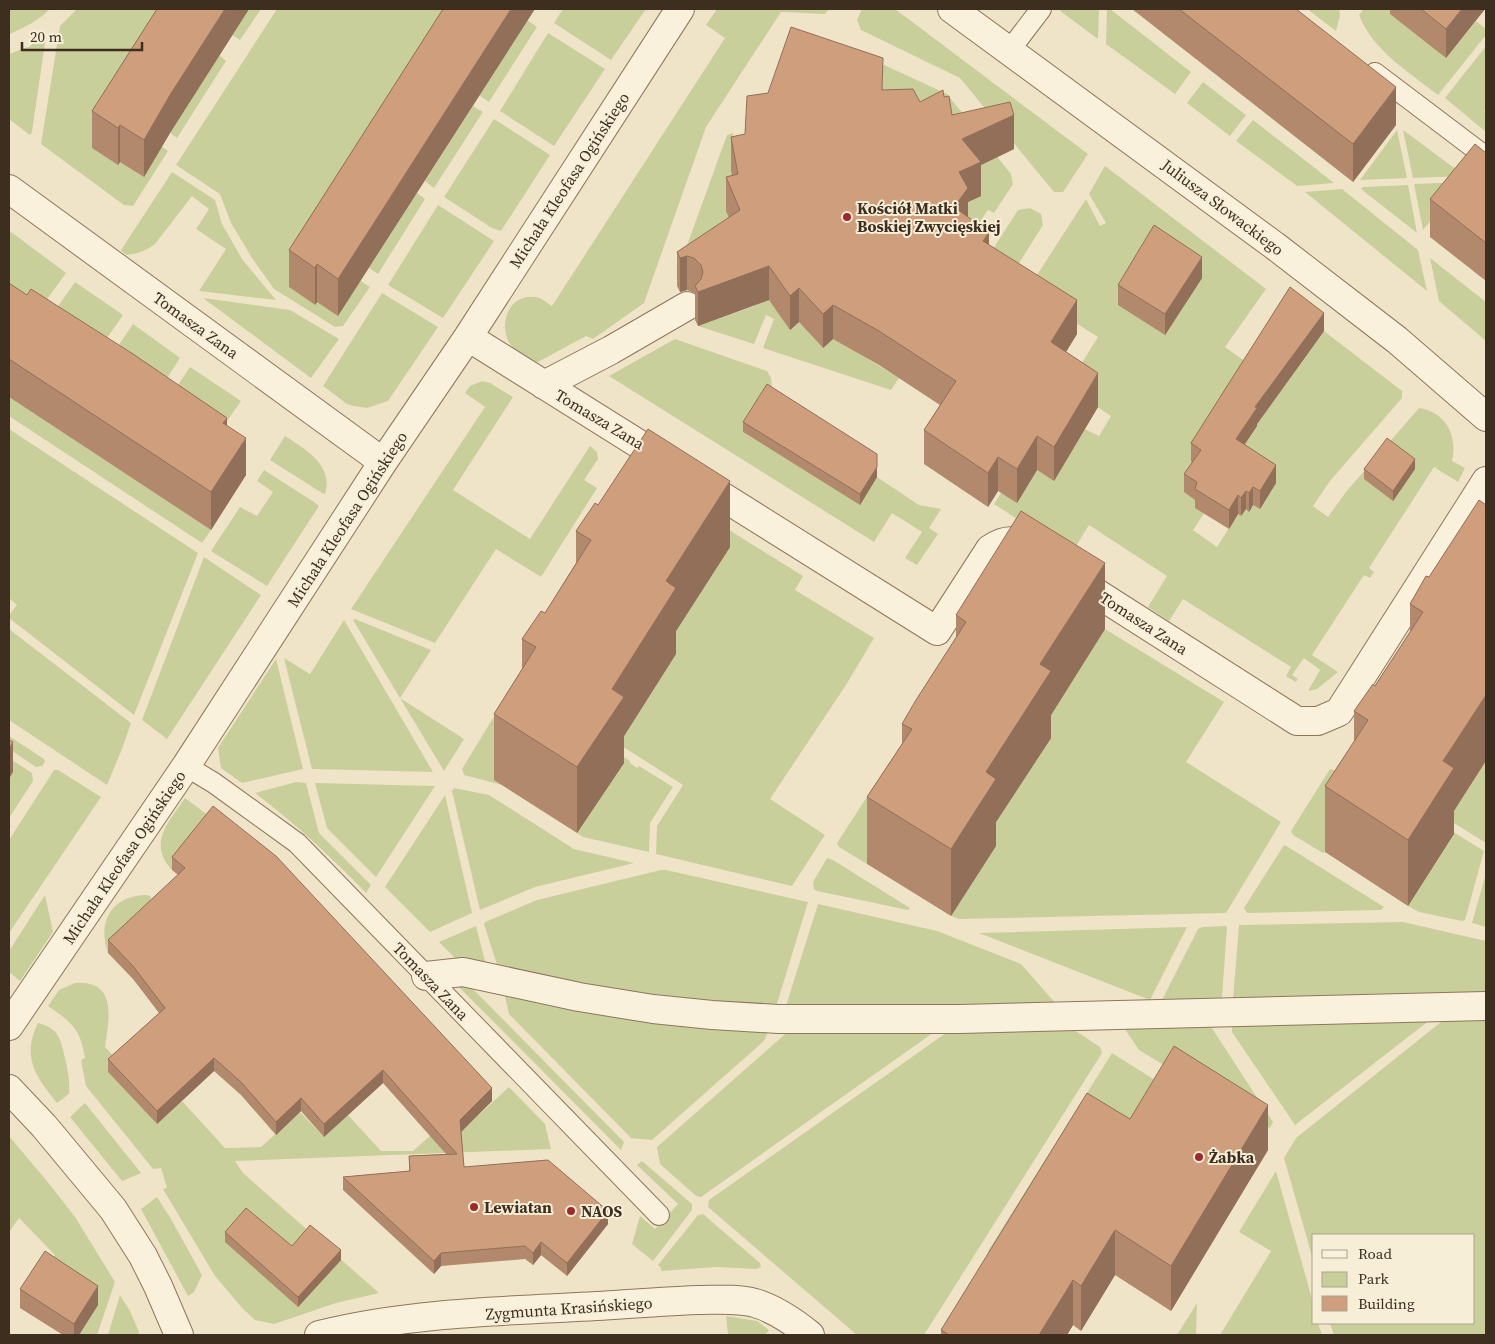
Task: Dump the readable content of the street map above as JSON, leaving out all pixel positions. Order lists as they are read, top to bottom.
{
  "streets": {
    "street": [
      "Michała Kleofasa Ogińskiego",
      "Juliusza Słowackiego",
      "Tomasza Zana",
      "Zygmunta Krasińskiego"
    ]
  },
  "crossings": [
    ["Michała Kleofasa Ogińskiego", "Tomasza Zana"]
  ],
  "places": [
    "Kościół Matki Boskiej Zwycięskiej",
    "Żabka",
    "Lewiatan",
    "NAOS"
  ],
  "legend": ["Road", "Park", "Building"],
  "scale_bar": "20 m"
}
